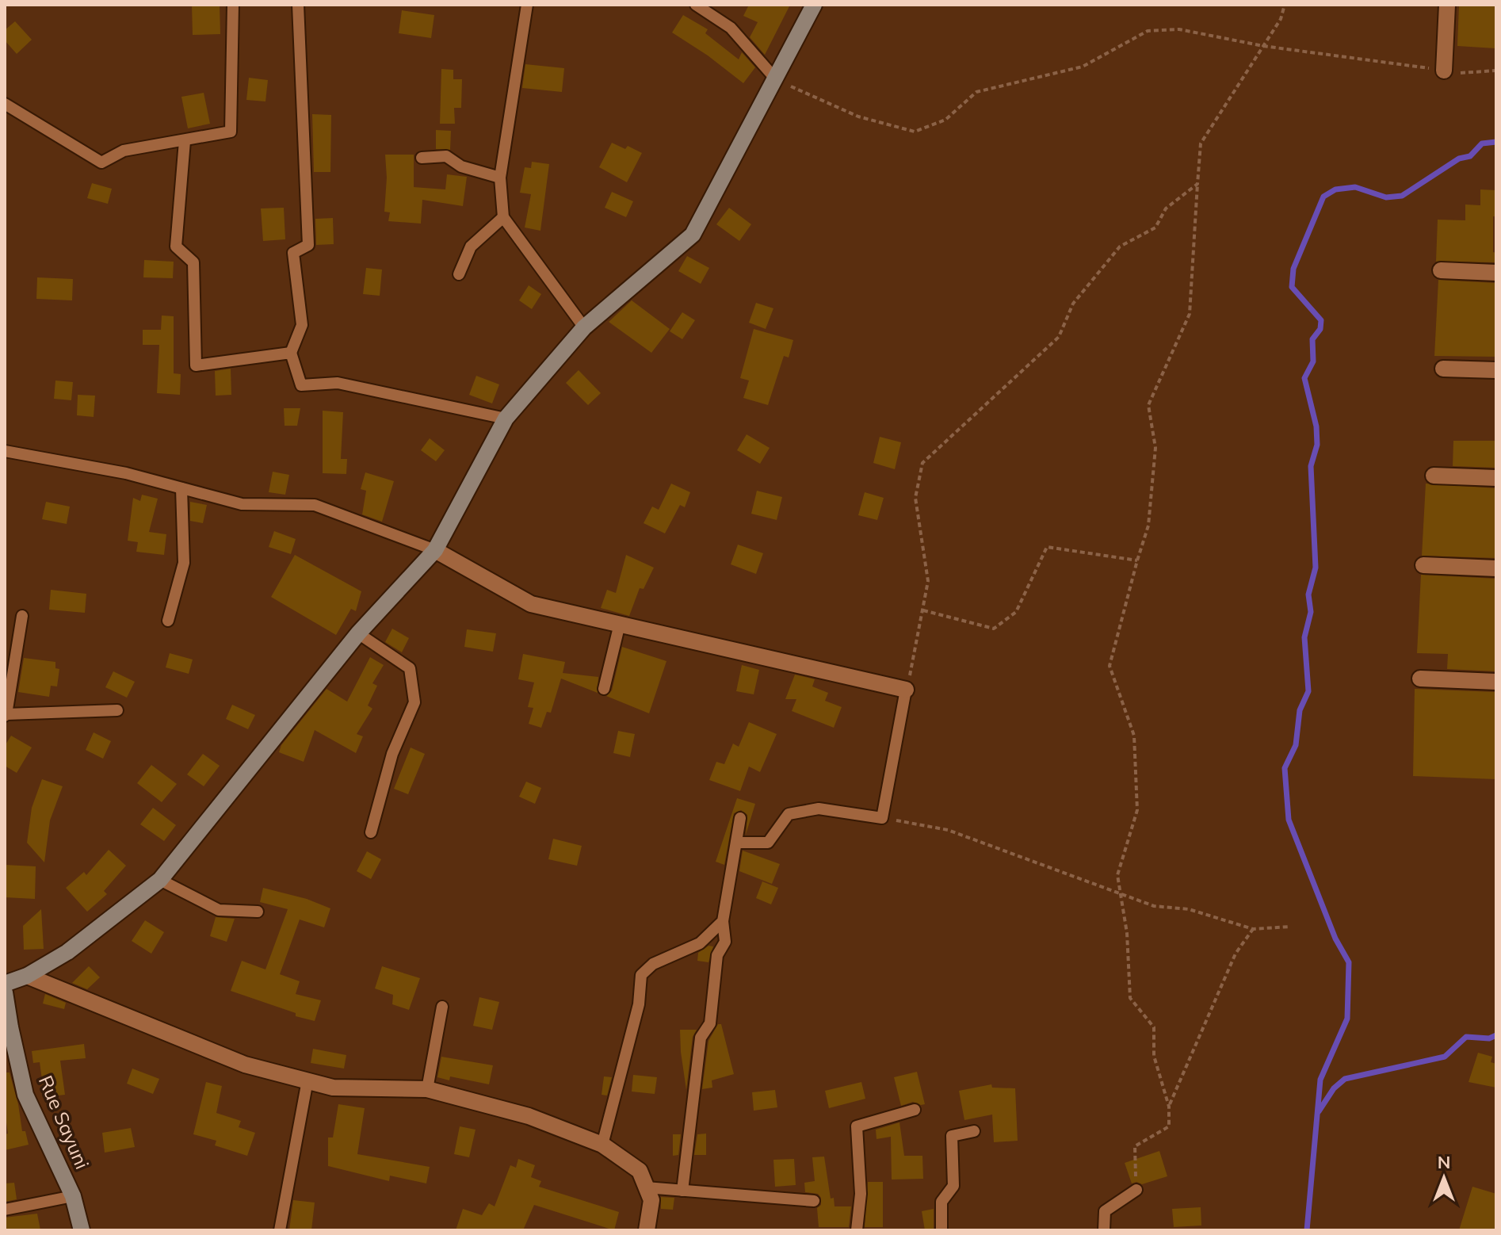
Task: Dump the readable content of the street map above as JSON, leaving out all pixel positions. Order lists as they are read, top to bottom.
{
  "streets": {
    "street": ["Rue Sayuni"]
  },
  "north": "top"
}
